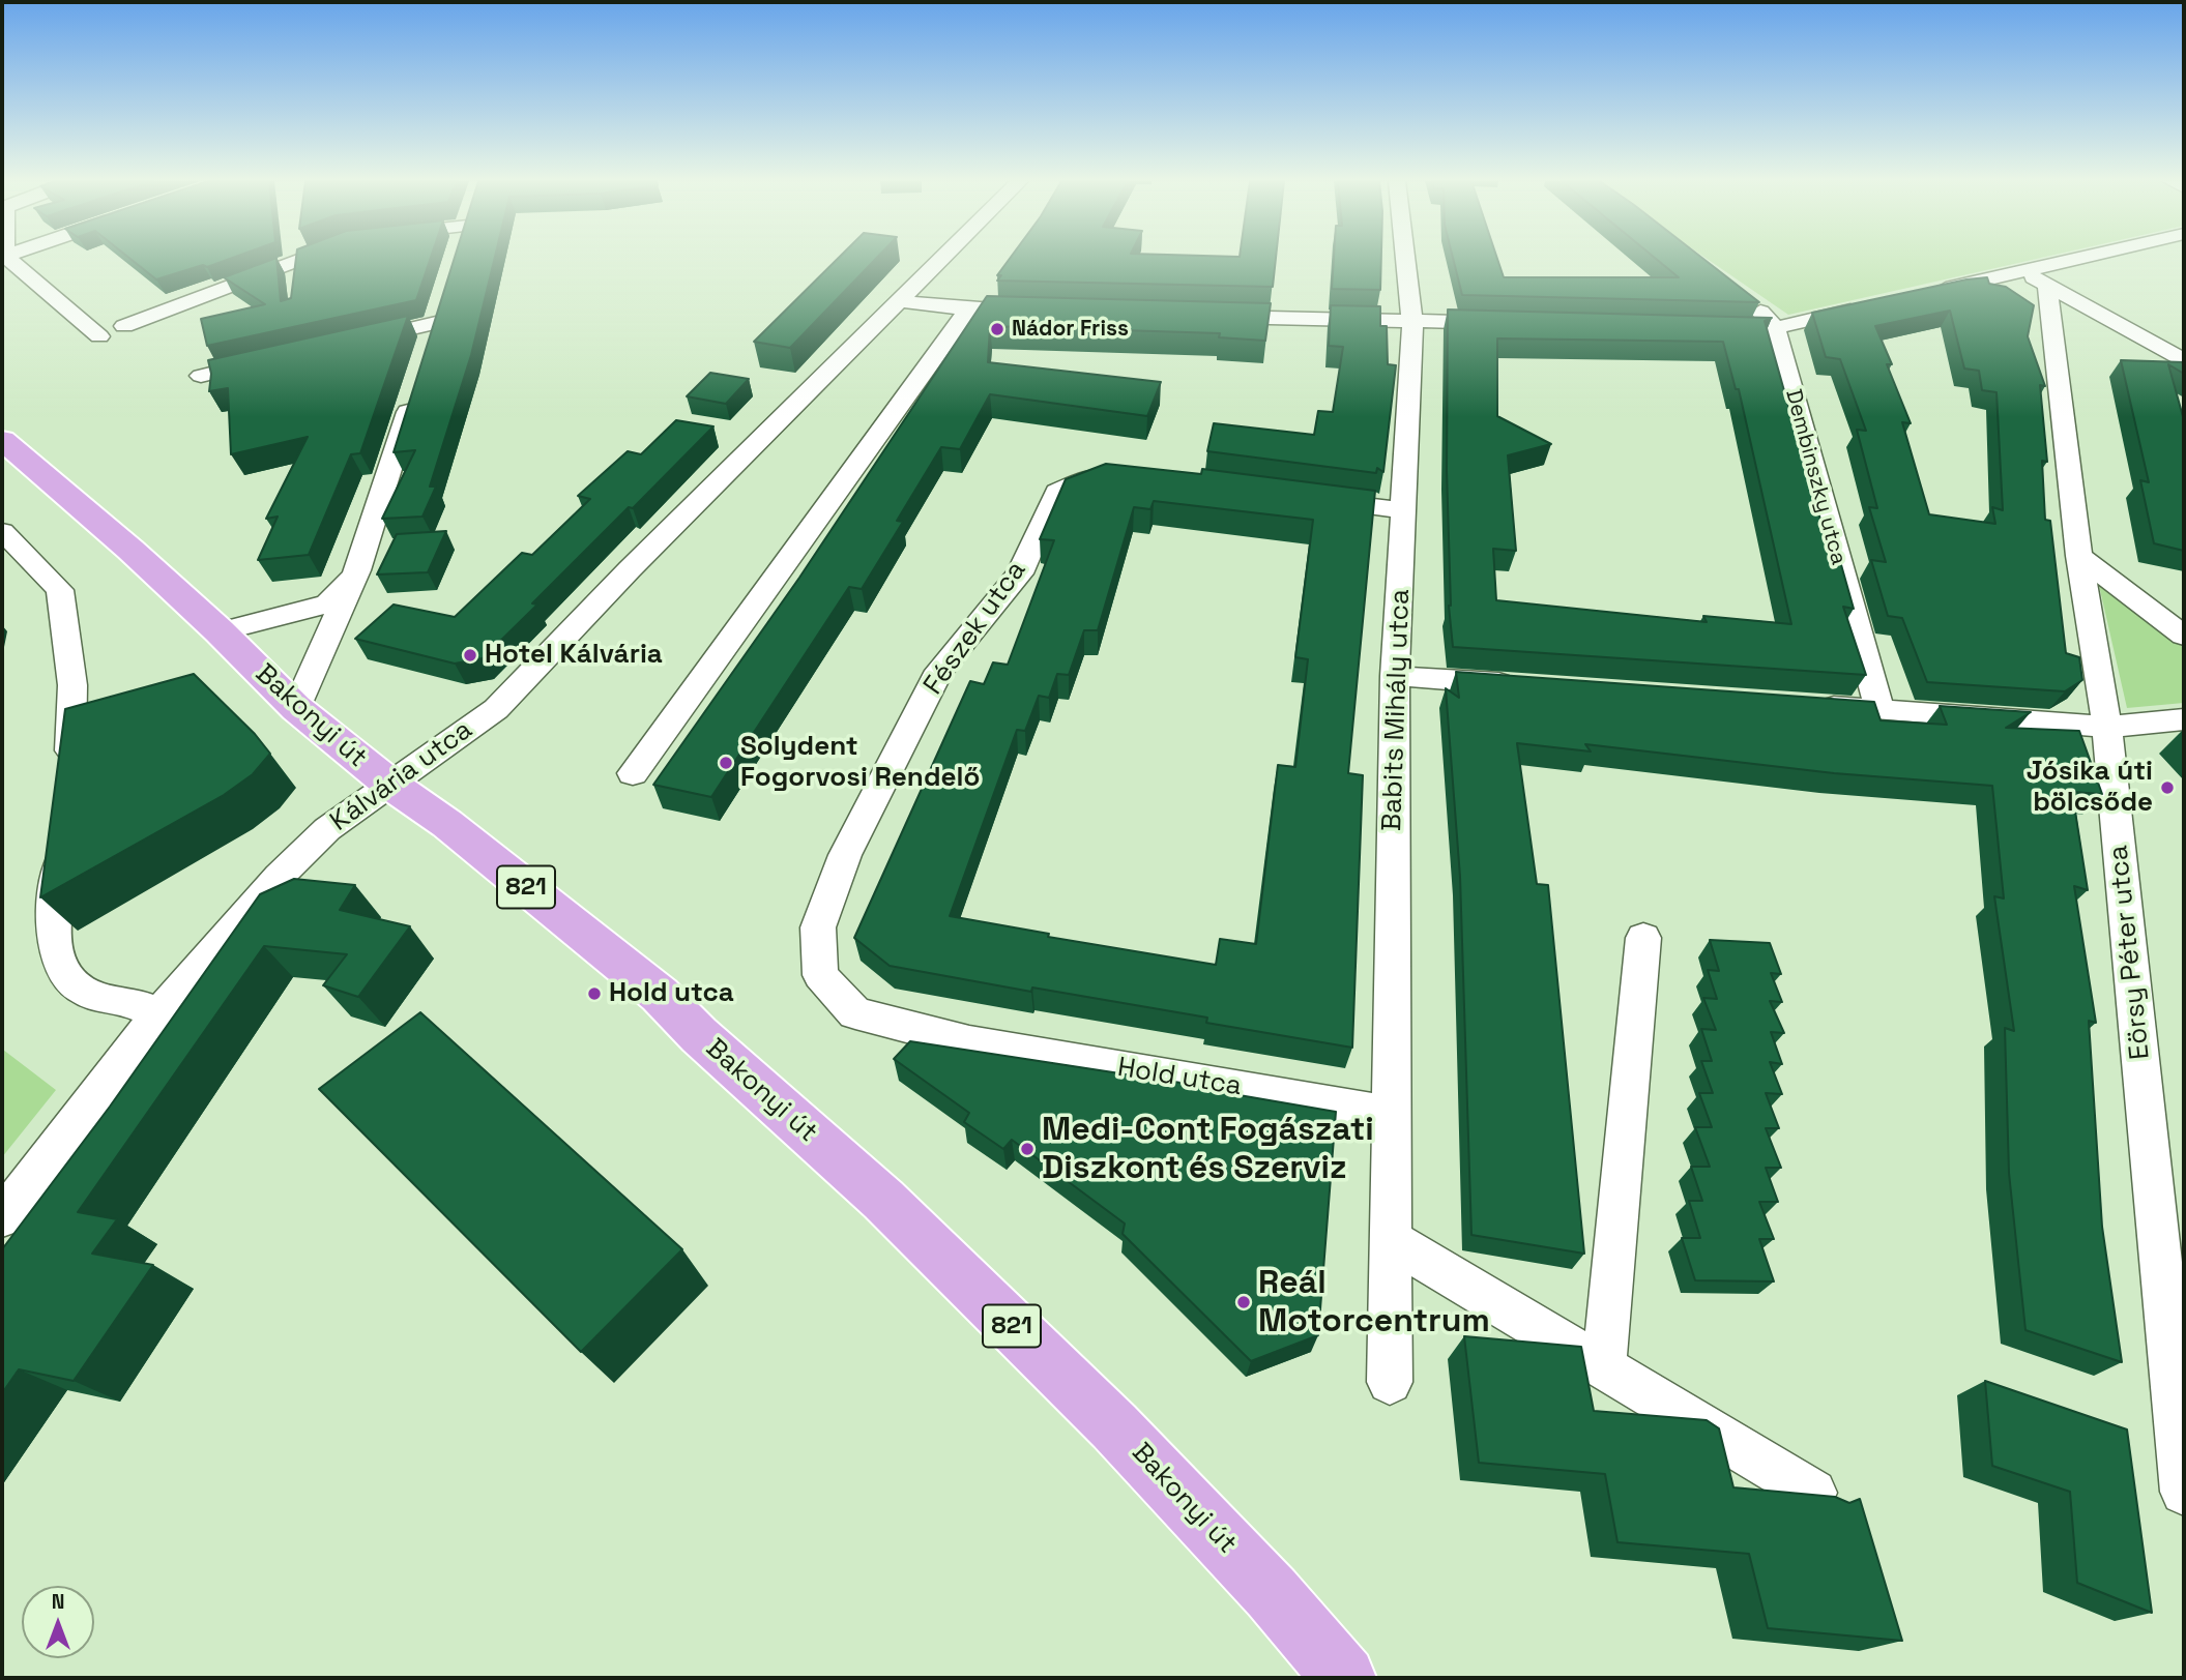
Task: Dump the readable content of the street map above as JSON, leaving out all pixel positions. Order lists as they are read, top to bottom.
{
  "streets": {
    "main road": ["Bakonyi út", "821"],
    "street": [
      "Dembinszky utca",
      "Fészek utca",
      "Babits Mihály utca",
      "Kálvária utca",
      "Eörsy Péter utca",
      "Hold utca"
    ]
  },
  "crossings": [
    ["Fészek utca", "Hold utca"],
    ["Babits Mihály utca", "Hold utca"],
    ["Bakonyi út", "Kálvária utca"]
  ],
  "places": [
    "Nádor Friss",
    "Hotel Kálvária",
    "Solydent Fogorvosi Rendelő",
    "Jósika úti bölcsőde",
    "Hold utca",
    "Medi-Cont Fogászati Diszkont és Szerviz",
    "Reál Motorcentrum"
  ],
  "north": "top"
}
